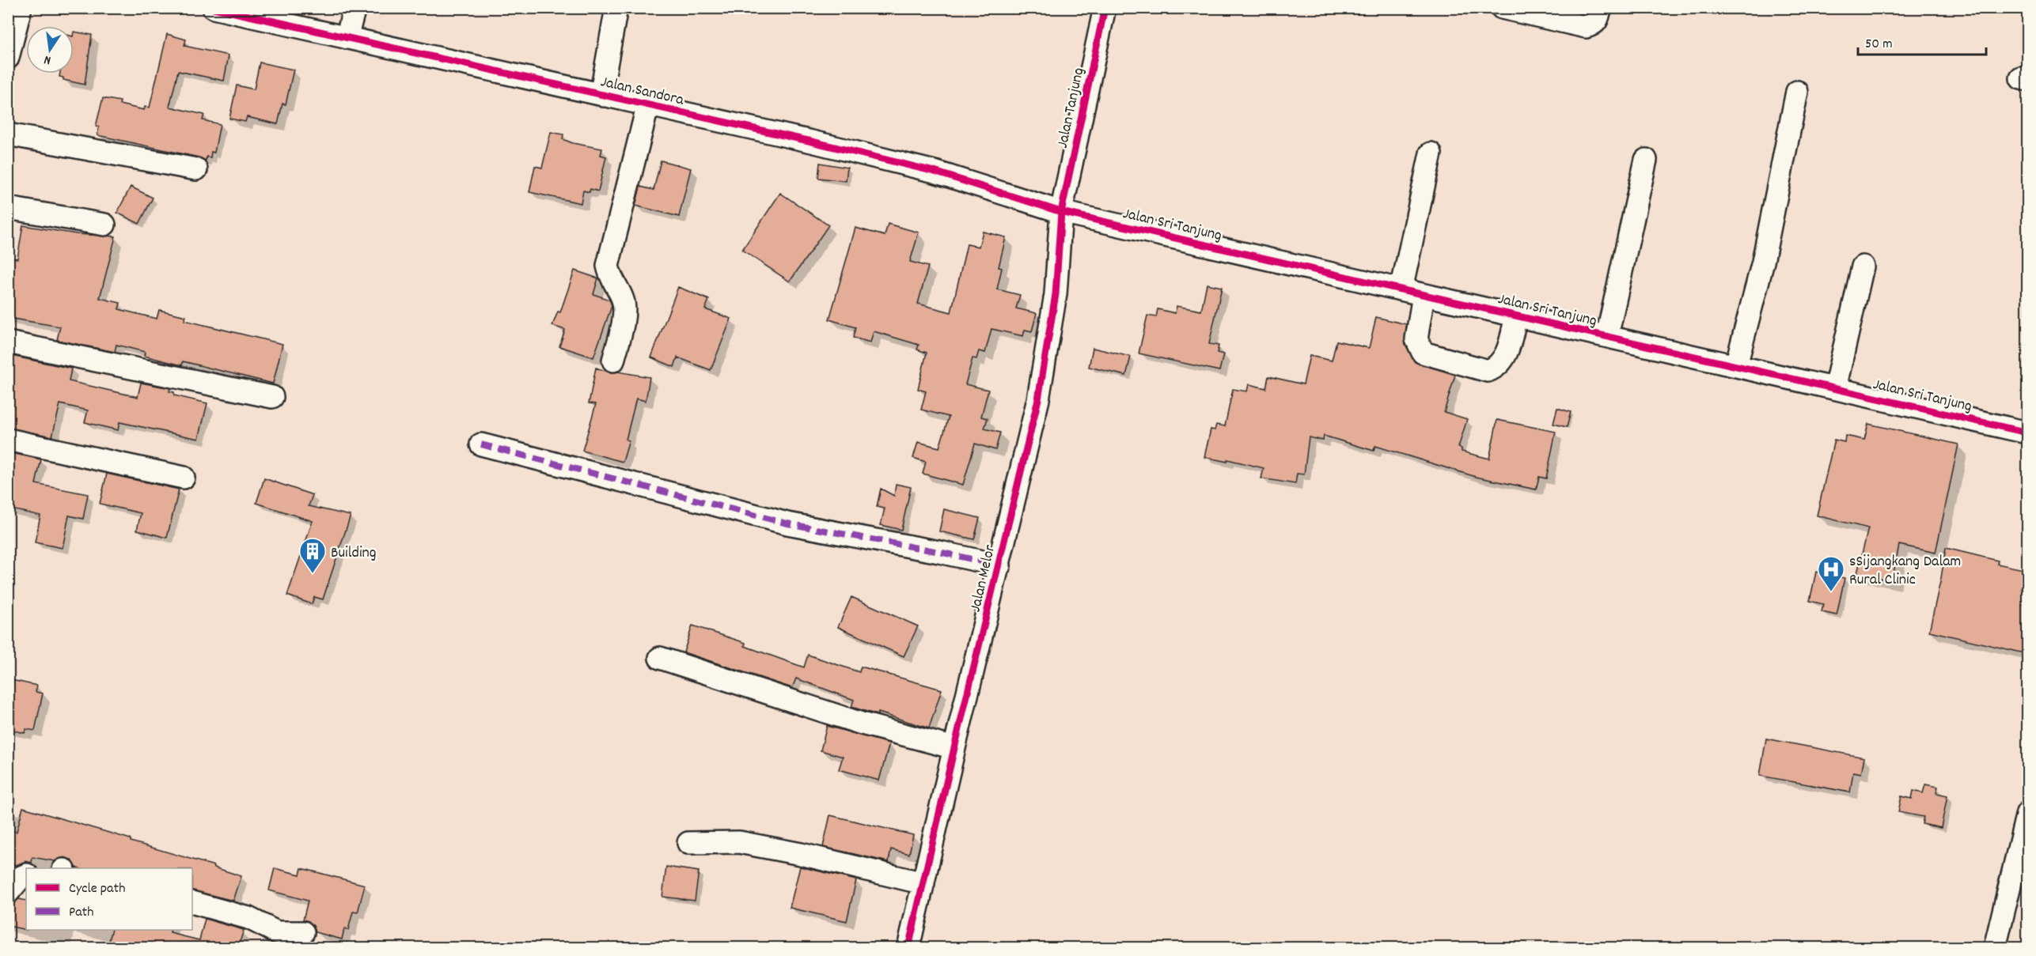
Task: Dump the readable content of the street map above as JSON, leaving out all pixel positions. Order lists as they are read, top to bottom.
{
  "streets": {
    "street": [
      "Jalan Sandora",
      "Jalan Tanjung",
      "Jalan Sri Tanjung",
      "Jalan Melor"
    ]
  },
  "crossings": [
    ["Jalan Sandora", "Jalan Tanjung"],
    ["Jalan Sandora", "Jalan Sri Tanjung"],
    ["Jalan Sandora", "Jalan Melor"],
    ["Jalan Tanjung", "Jalan Sri Tanjung"],
    ["Jalan Tanjung", "Jalan Melor"],
    ["Jalan Sri Tanjung", "Jalan Melor"]
  ],
  "places": {
    "building": ["Building"],
    "hospital": ["sSijangkang Dalam Rural Clinic"]
  },
  "legend": ["Cycle path", "Path"],
  "scale_bar": "50 m",
  "north": "bottom"
}
